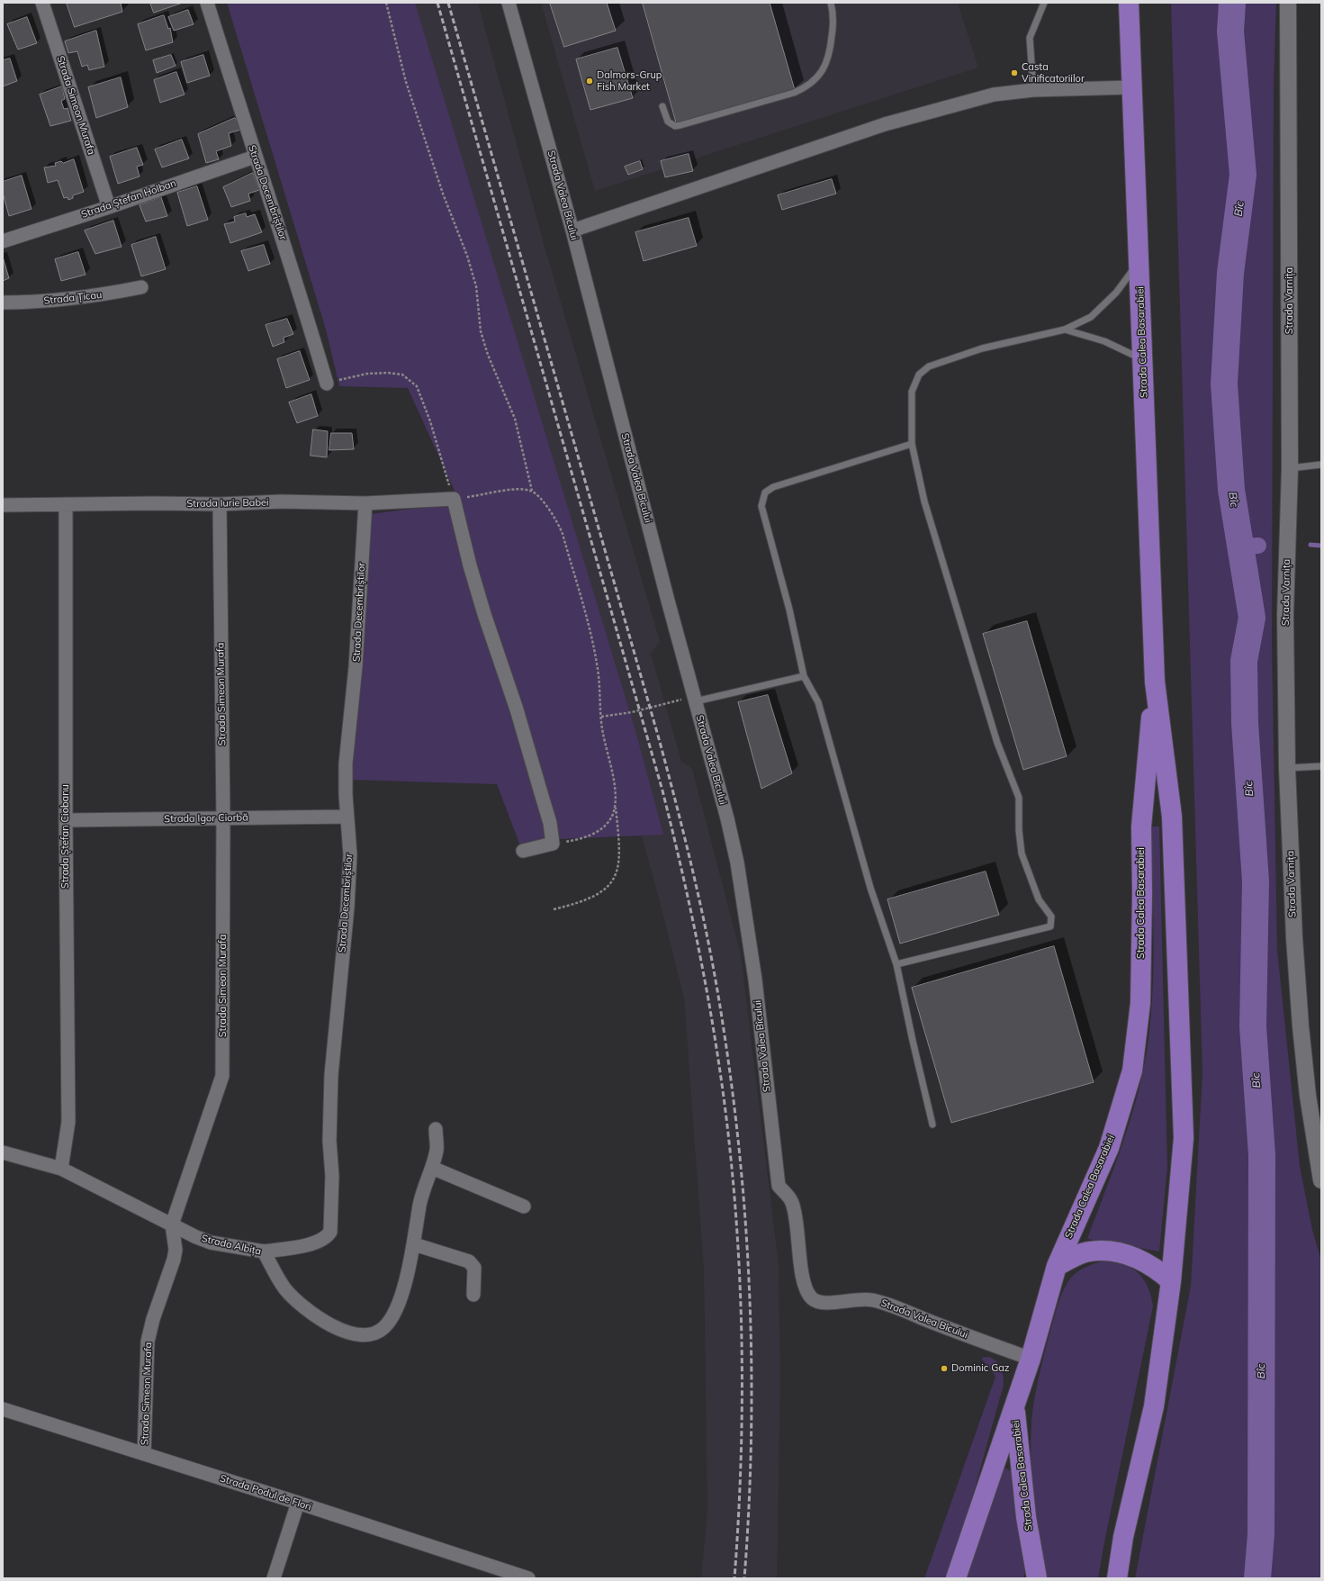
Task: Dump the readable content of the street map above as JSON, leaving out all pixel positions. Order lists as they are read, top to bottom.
{
  "streets": {
    "main road": ["Strada Calea Basarabiei"],
    "street": [
      "Strada Simeon Murafa",
      "Strada Decembriștilor",
      "Strada Valea Bîcului",
      "Strada Ștefan Holban",
      "Strada Țicau",
      "Strada Varnița",
      "Strada Iurie Babei",
      "Strada Igor Ciorbă",
      "Strada Ștefan Ciobanu",
      "Strada Albița",
      "Strada Podul de Flori"
    ]
  },
  "crossings": [
    ["Strada Simeon Murafa", "Strada Ștefan Holban"],
    ["Strada Simeon Murafa", "Strada Iurie Babei"],
    ["Strada Simeon Murafa", "Strada Igor Ciorbă"],
    ["Strada Simeon Murafa", "Strada Albița"],
    ["Strada Simeon Murafa", "Strada Podul de Flori"],
    ["Strada Decembriștilor", "Strada Ștefan Holban"],
    ["Strada Decembriștilor", "Strada Iurie Babei"],
    ["Strada Decembriștilor", "Strada Igor Ciorbă"],
    ["Strada Decembriștilor", "Strada Albița"],
    ["Strada Valea Bîcului", "Strada Calea Basarabiei"],
    ["Strada Iurie Babei", "Strada Ștefan Ciobanu"],
    ["Strada Igor Ciorbă", "Strada Ștefan Ciobanu"],
    ["Strada Ștefan Ciobanu", "Strada Albița"]
  ],
  "water": ["Bîc"],
  "places": ["Casta Vinificatoriilor", "Dalmors-Grup Fish Market", "Dominic Gaz"]
}
